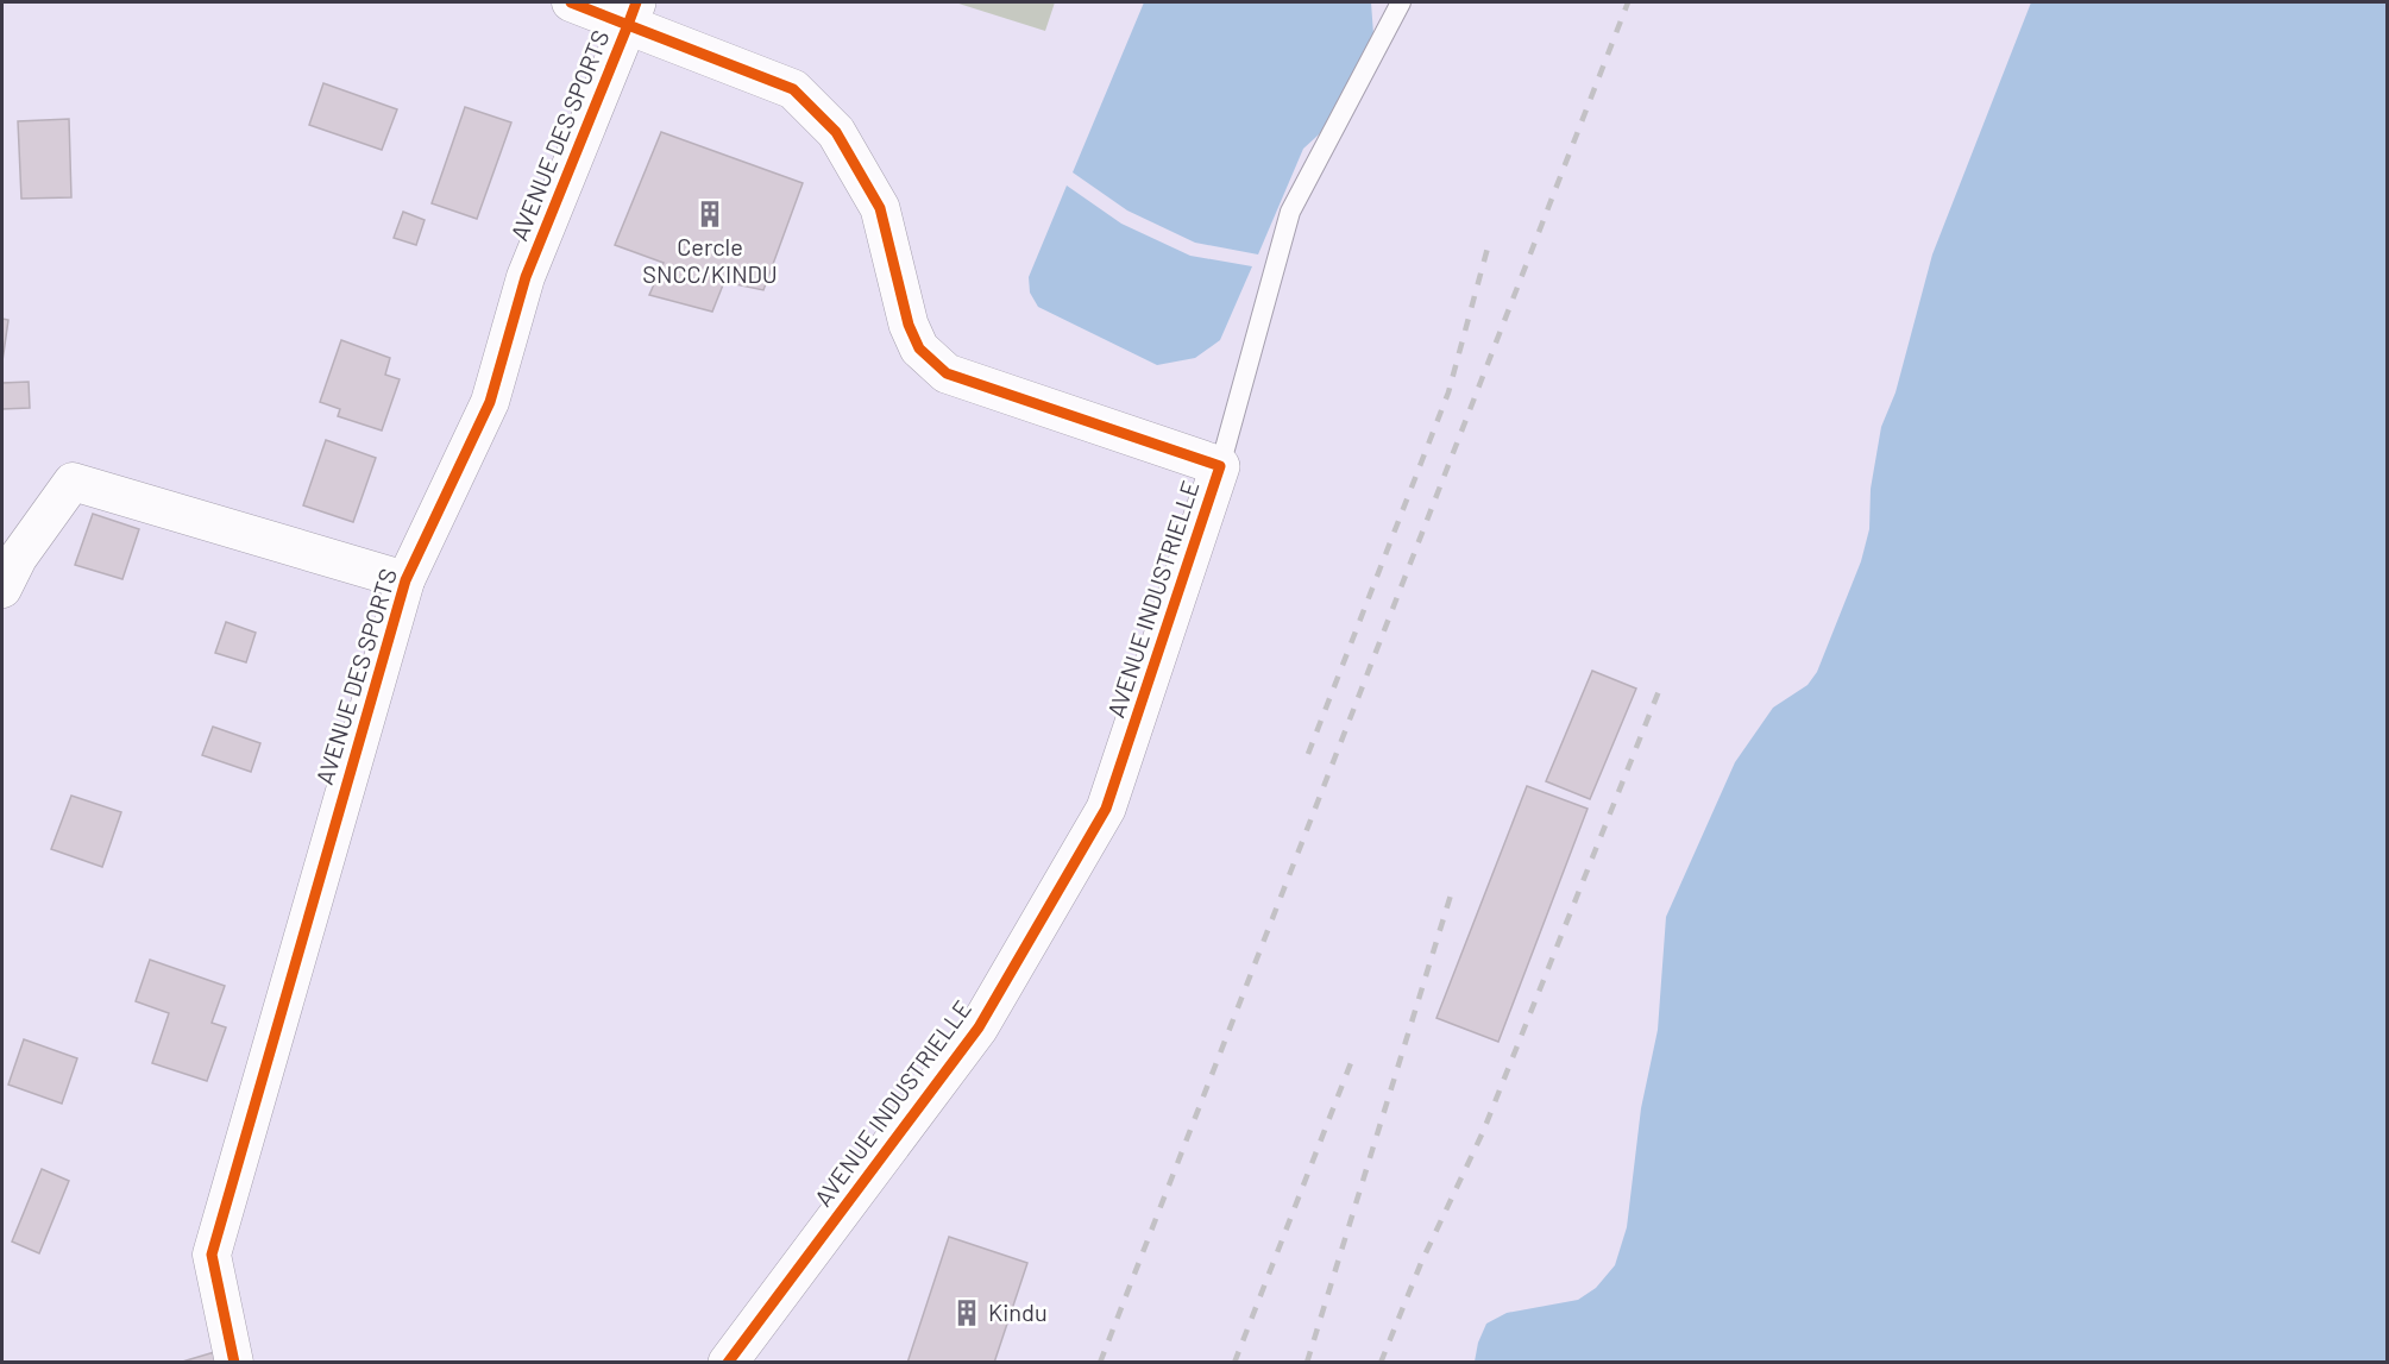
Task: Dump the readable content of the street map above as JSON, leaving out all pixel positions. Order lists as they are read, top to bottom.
{
  "streets": {
    "street": ["AVENUE DES SPORTS", "AVENUE INDUSTRIELLE"]
  },
  "crossings": [
    ["AVENUE DES SPORTS", "AVENUE INDUSTRIELLE"]
  ],
  "places": {
    "building": ["Cercle SNCC/KINDU", "Kindu"]
  }
}
